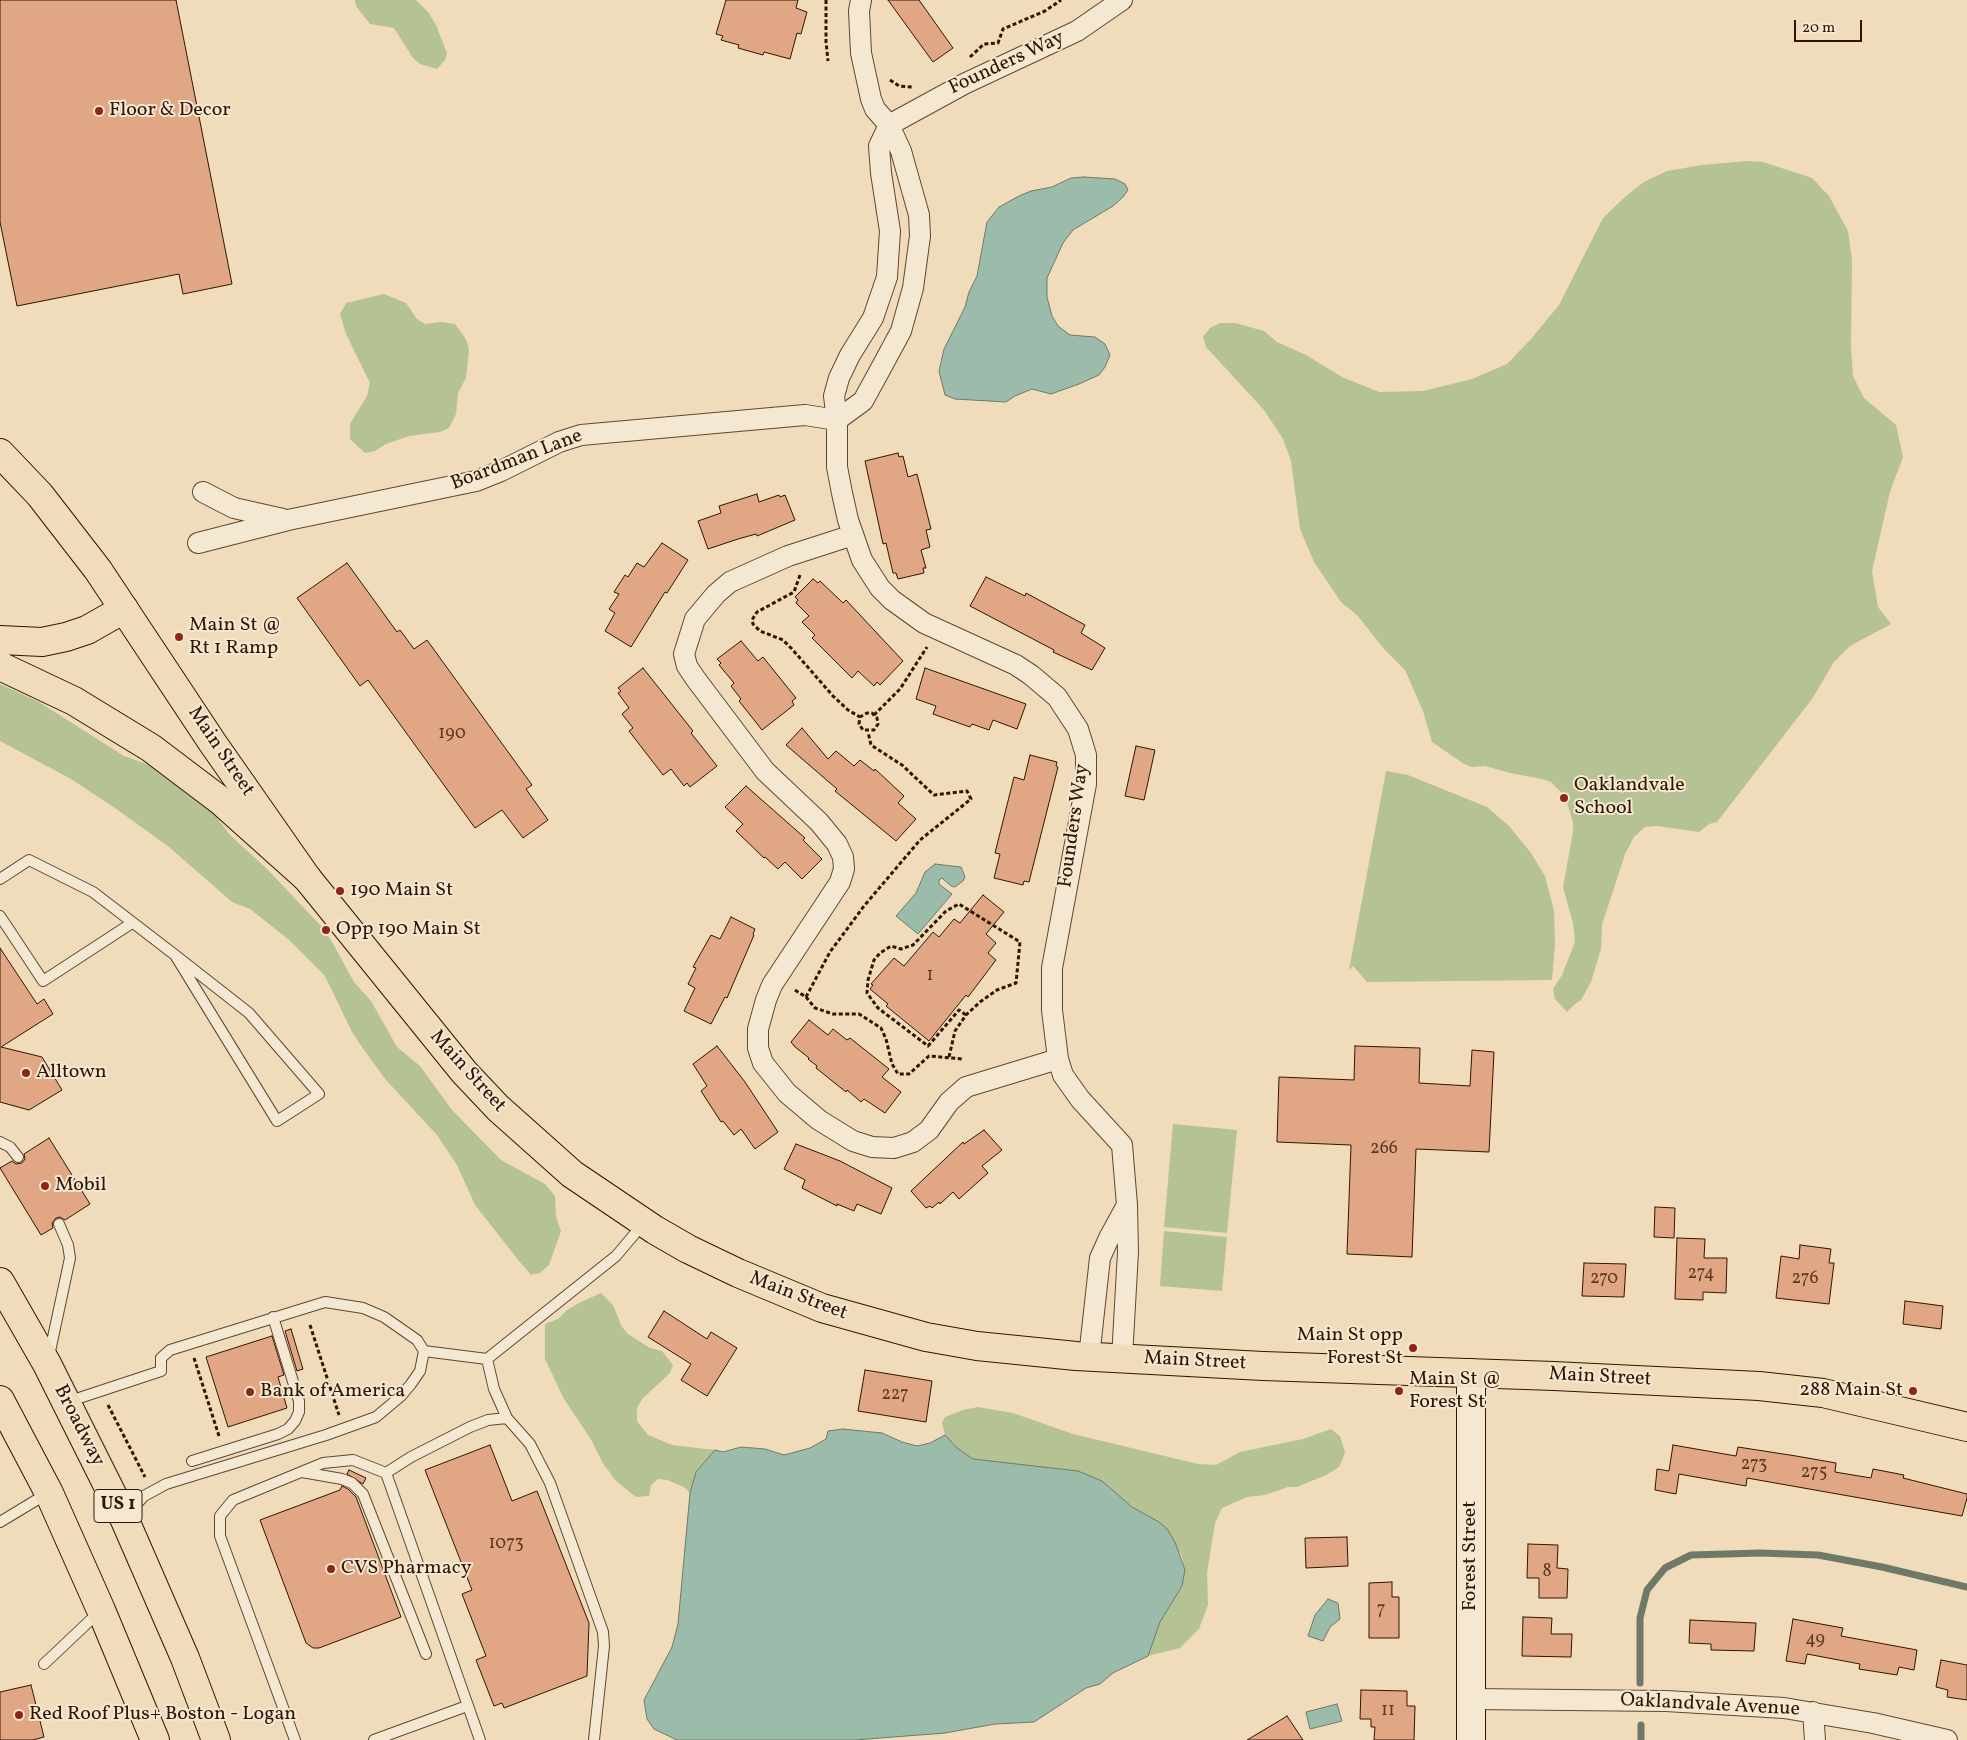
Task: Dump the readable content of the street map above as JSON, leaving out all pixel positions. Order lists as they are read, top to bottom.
{
  "streets": {
    "main road": ["Main Street", "Broadway", "US 1"],
    "street": [
      "Founders Way",
      "Boardman Lane",
      "Forest Street",
      "Oaklandvale Avenue"
    ]
  },
  "crossings": [
    ["Founders Way", "Boardman Lane"],
    ["Founders Way", "Main Street"],
    ["Main Street", "Forest Street"],
    ["Forest Street", "Oaklandvale Avenue"]
  ],
  "places": [
    "Floor & Decor",
    "Main St @ Rt 1 Ramp",
    "Oaklandvale School",
    "190 Main St",
    "Opp 190 Main St",
    "Alltown",
    "Mobil",
    "Main St opp Forest St",
    "Main St @ Forest St",
    "288 Main St",
    "Bank of America",
    "CVS Pharmacy",
    "Red Roof Plus+ Boston - Logan"
  ],
  "house_numbers": [
    "190",
    "1",
    "266",
    "274",
    "270",
    "276",
    "227",
    "273",
    "275",
    "1073",
    "8",
    "7",
    "49",
    "11"
  ],
  "scale_bar": "20 m"
}
